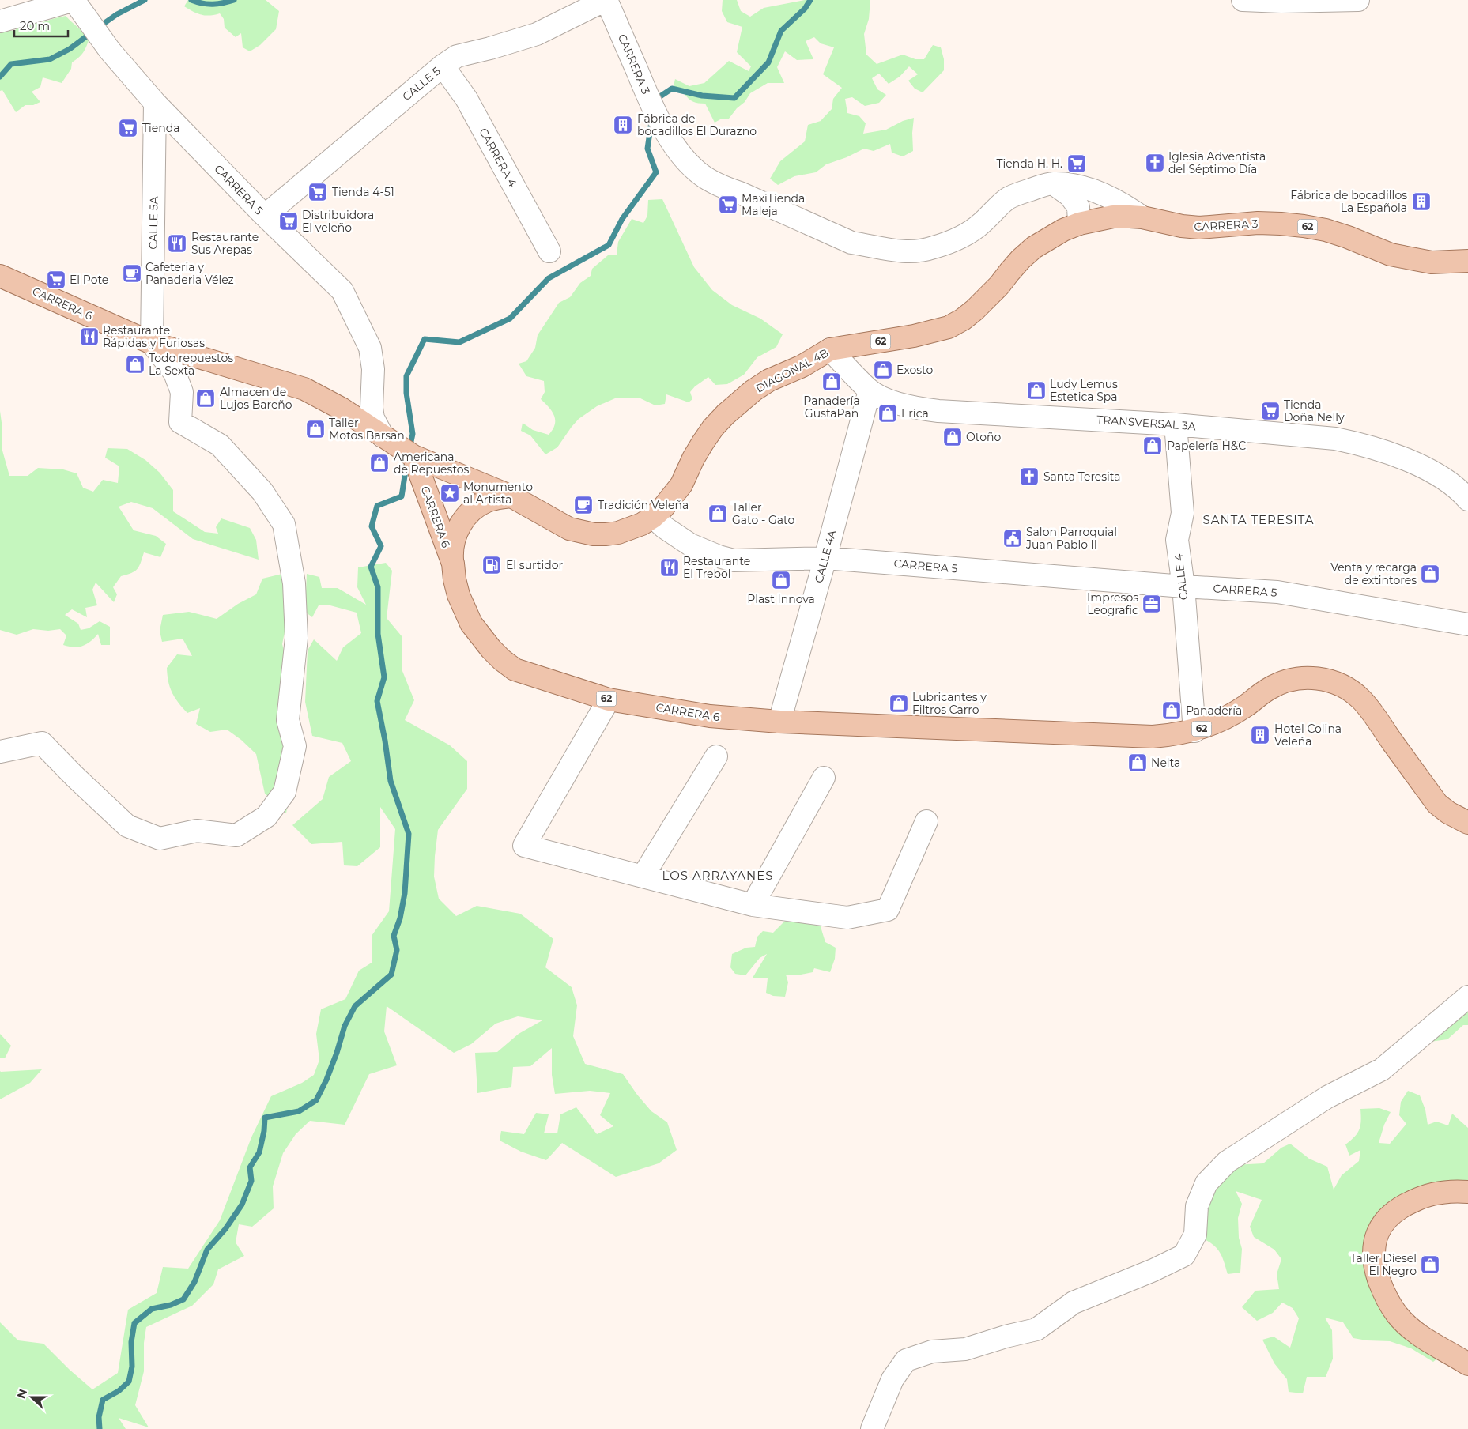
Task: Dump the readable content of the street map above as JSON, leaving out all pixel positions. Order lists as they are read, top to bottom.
{
  "streets": {
    "main road": [
      "CARRERA 3",
      "62",
      "CARRERA 6",
      "DIAGONAL 4B"
    ],
    "street": [
      "CALLE 5",
      "CARRERA 4",
      "CARRERA 5",
      "CALLE 5A",
      "TRANSVERSAL 3A",
      "CALLE 4A",
      "CALLE 4"
    ]
  },
  "crossings": [
    ["CARRERA 3", "CALLE 5"],
    ["CARRERA 3", "DIAGONAL 4B"],
    ["CALLE 5", "CARRERA 4"],
    ["CALLE 5", "CARRERA 5"],
    ["CARRERA 5", "CALLE 5A"],
    ["CARRERA 5", "62"],
    ["CARRERA 5", "CARRERA 6"],
    ["CARRERA 5", "DIAGONAL 4B"],
    ["CARRERA 5", "CALLE 4A"],
    ["CARRERA 5", "CALLE 4"],
    ["CALLE 5A", "CARRERA 6"],
    ["62", "CARRERA 6"],
    ["62", "DIAGONAL 4B"],
    ["62", "CALLE 4A"],
    ["62", "CALLE 4"],
    ["CARRERA 6", "CALLE 4A"],
    ["DIAGONAL 4B", "TRANSVERSAL 3A"],
    ["TRANSVERSAL 3A", "CALLE 4A"],
    ["TRANSVERSAL 3A", "CALLE 4"]
  ],
  "districts": ["SANTA TERESITA", "LOS ARRAYANES"],
  "places": {
    "building": ["Fábrica de bocadillos El Durazno", "Fábrica de bocadillos La Española", "Hotel Colina Veleña"],
    "supermarket": [
      "Tienda",
      "Tienda H. H.",
      "Tienda 4-51",
      "MaxiTienda Maleja",
      "Distribuidora El veleño",
      "El Pote",
      "Tienda Doña Nelly"
    ],
    "church": ["Iglesia Adventista del Séptimo Día", "Santa Teresita"],
    "restaurant": ["Restaurante Sus Arepas", "Restaurante Rápidas y Furiosas", "Restaurante El Trebol"],
    "cafe": ["Cafeteria y Panaderia Vélez", "Tradición Veleña"],
    "shop": [
      "Todo repuestos La Sexta",
      "Exosto",
      "Panadería GustaPan",
      "Ludy Lemus Estetica Spa",
      "Almacen de Lujos Bareño",
      "Erica",
      "Taller Motos Barsan",
      "Otoño",
      "Papelería H&C",
      "Americana de Repuestos",
      "Taller Gato - Gato",
      "Venta y recarga de extintores",
      "Plast Innova",
      "Lubricantes y Filtros Carro",
      "Panadería",
      "Nelta",
      "Taller Diesel El Negro"
    ],
    "place": ["Monumento al Artista"],
    "public building": ["Salon Parroquial Juan Pablo II"],
    "fuel station": ["El surtidor"],
    "office": ["Impresos Leografic"]
  },
  "scale_bar": "20 m",
  "north": "left"
}
